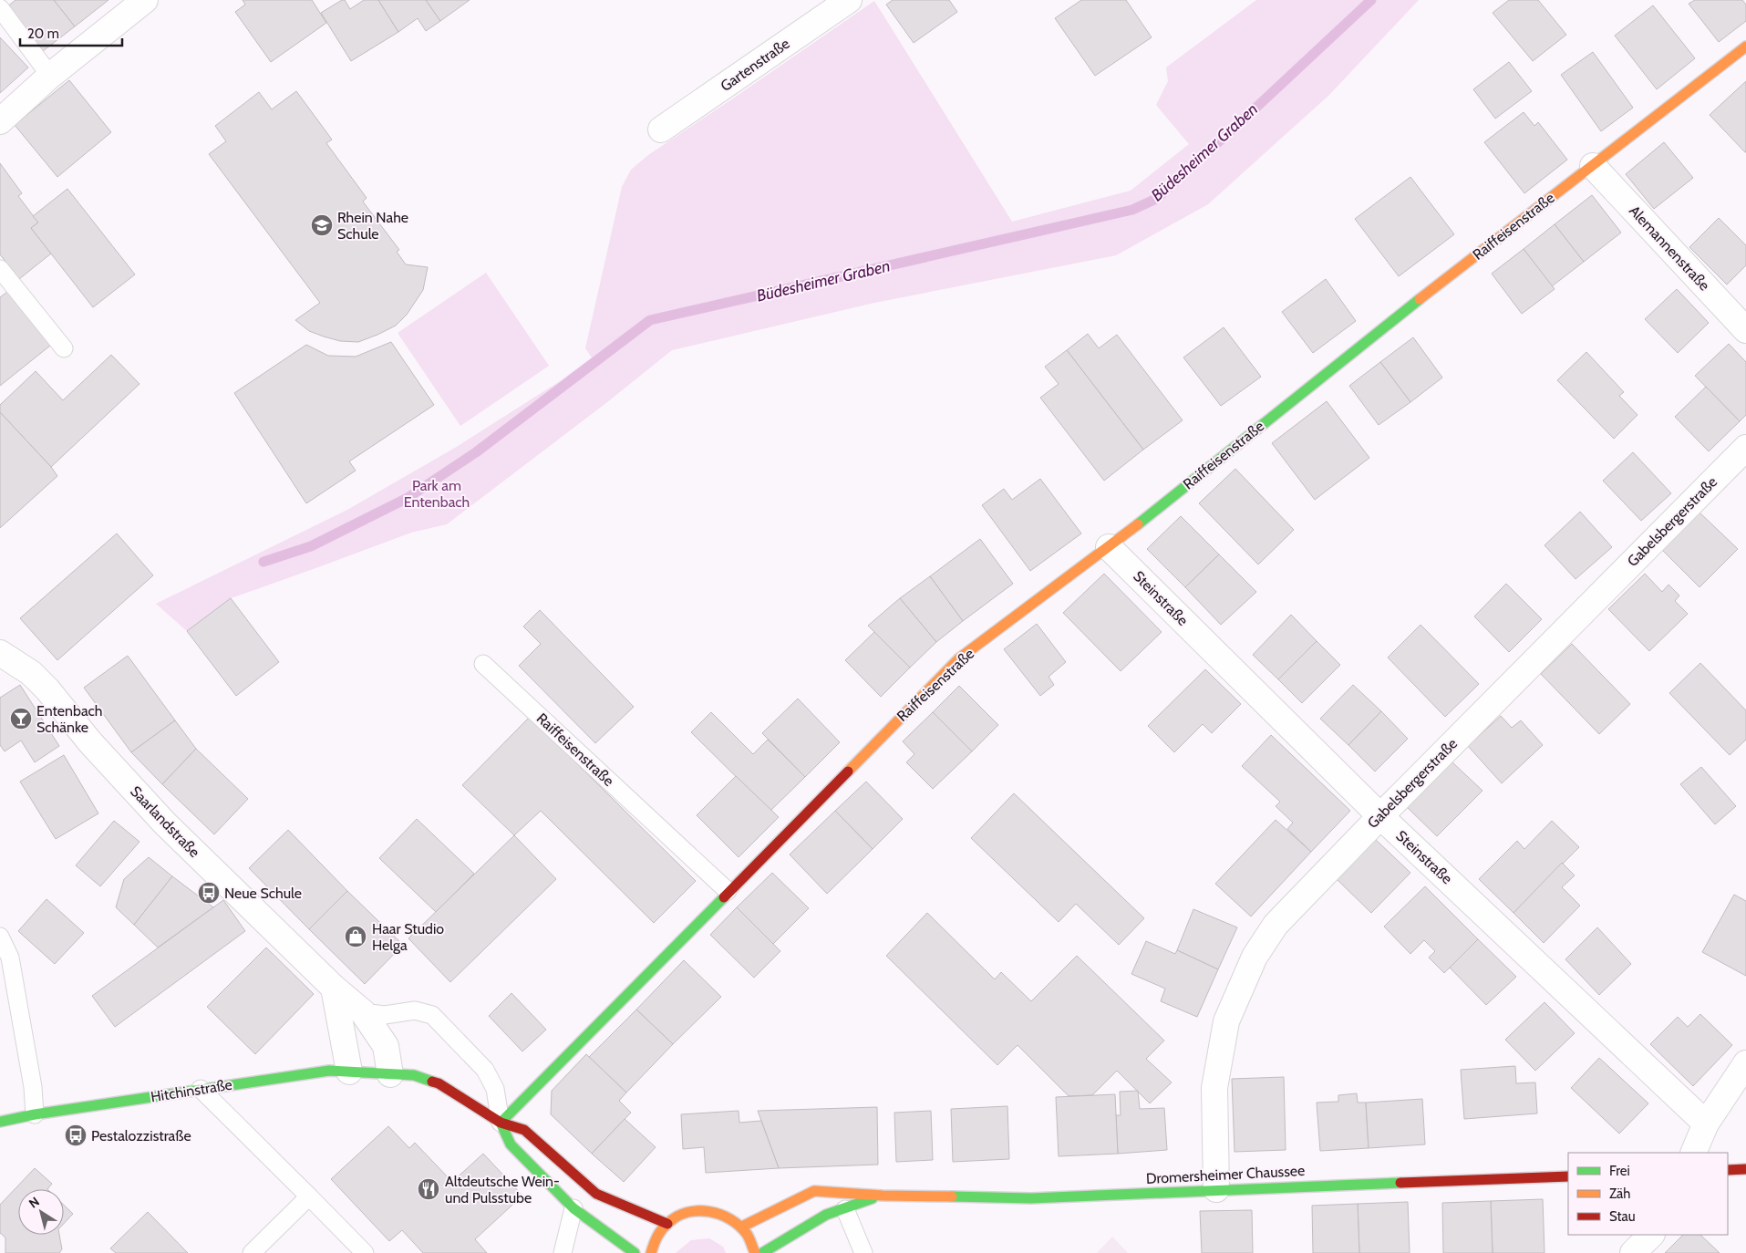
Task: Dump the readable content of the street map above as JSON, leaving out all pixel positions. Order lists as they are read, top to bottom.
{
  "streets": {
    "street": [
      "Gartenstraße",
      "Raiffeisenstraße",
      "Alemannenstraße",
      "Gabelsbergerstraße",
      "Steinstraße",
      "Saarlandstraße",
      "Hitchinstraße",
      "Dromersheimer Chaussee"
    ]
  },
  "crossings": [
    ["Raiffeisenstraße", "Alemannenstraße"],
    ["Raiffeisenstraße", "Steinstraße"],
    ["Gabelsbergerstraße", "Steinstraße"],
    ["Gabelsbergerstraße", "Dromersheimer Chaussee"]
  ],
  "water": ["Büdesheimer Graben"],
  "parks": ["Park am Entenbach"],
  "places": {
    "school or university": ["Rhein Nahe Schule"],
    "bar": ["Entenbach Schänke"],
    "bus stop": ["Neue Schule", "Pestalozzistraße"],
    "shop": ["Haar Studio Helga"],
    "restaurant": ["Altdeutsche Wein- und Pulsstube"]
  },
  "legend": ["Frei", "Zäh", "Stau"],
  "scale_bar": "20 m",
  "north": "top left"
}
